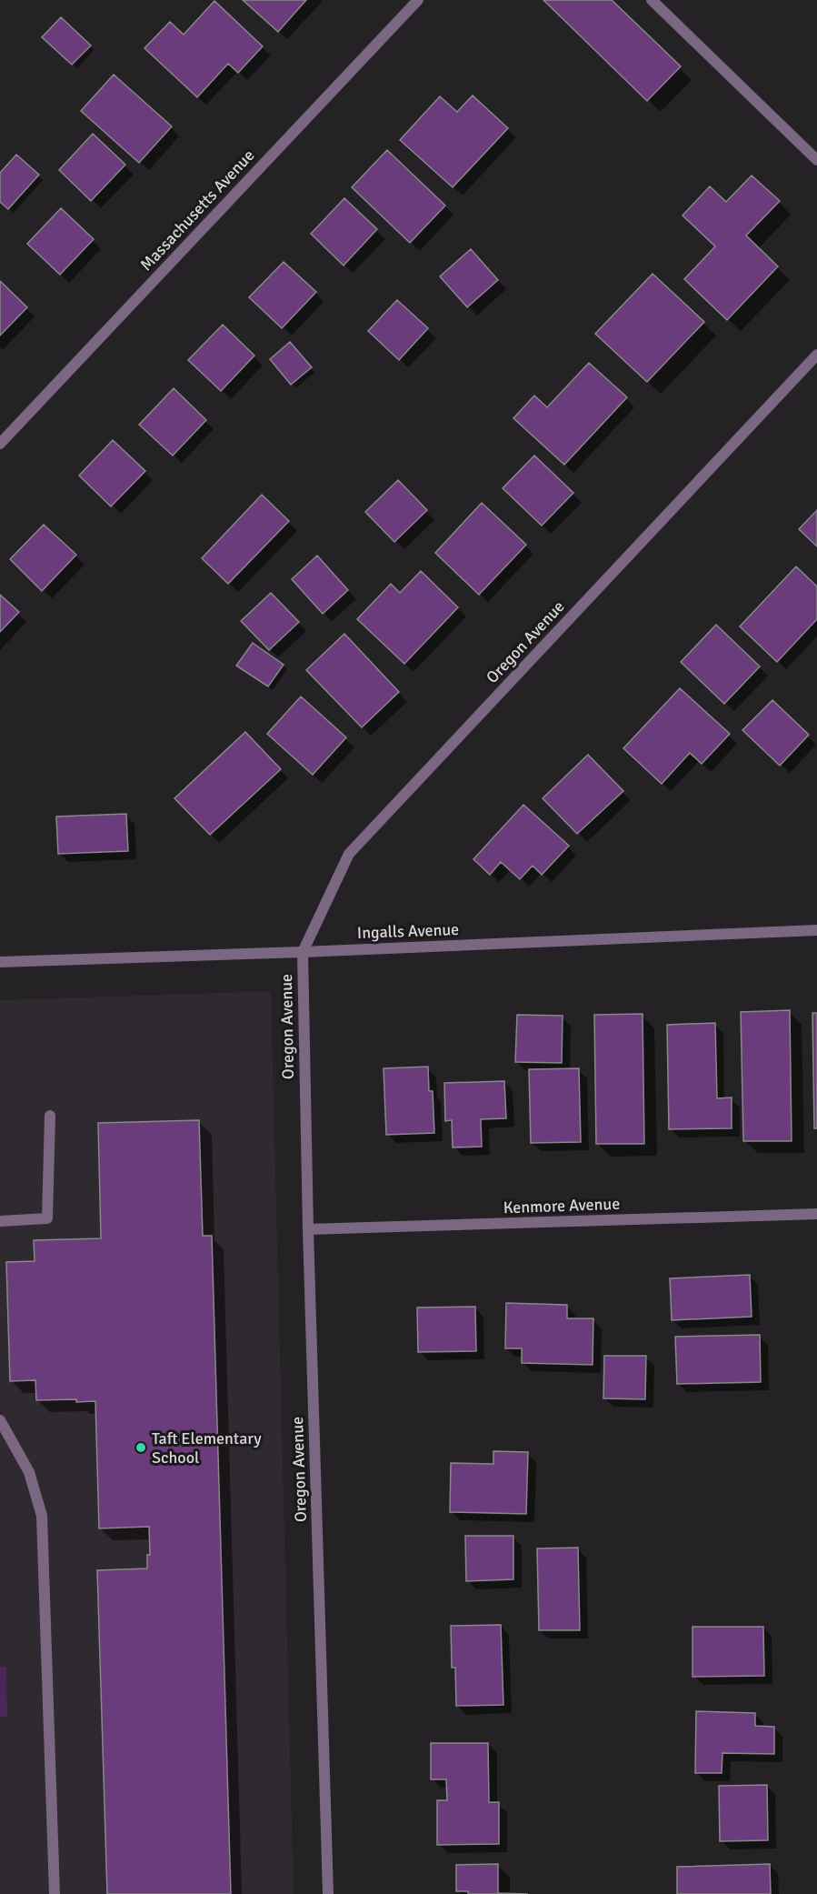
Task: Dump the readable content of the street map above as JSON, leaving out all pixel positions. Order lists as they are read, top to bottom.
{
  "streets": {
    "street": [
      "Massachusetts Avenue",
      "Oregon Avenue",
      "Ingalls Avenue",
      "Kenmore Avenue"
    ]
  },
  "crossings": [
    ["Oregon Avenue", "Ingalls Avenue"],
    ["Oregon Avenue", "Kenmore Avenue"]
  ],
  "places": ["Taft Elementary School"]
}
